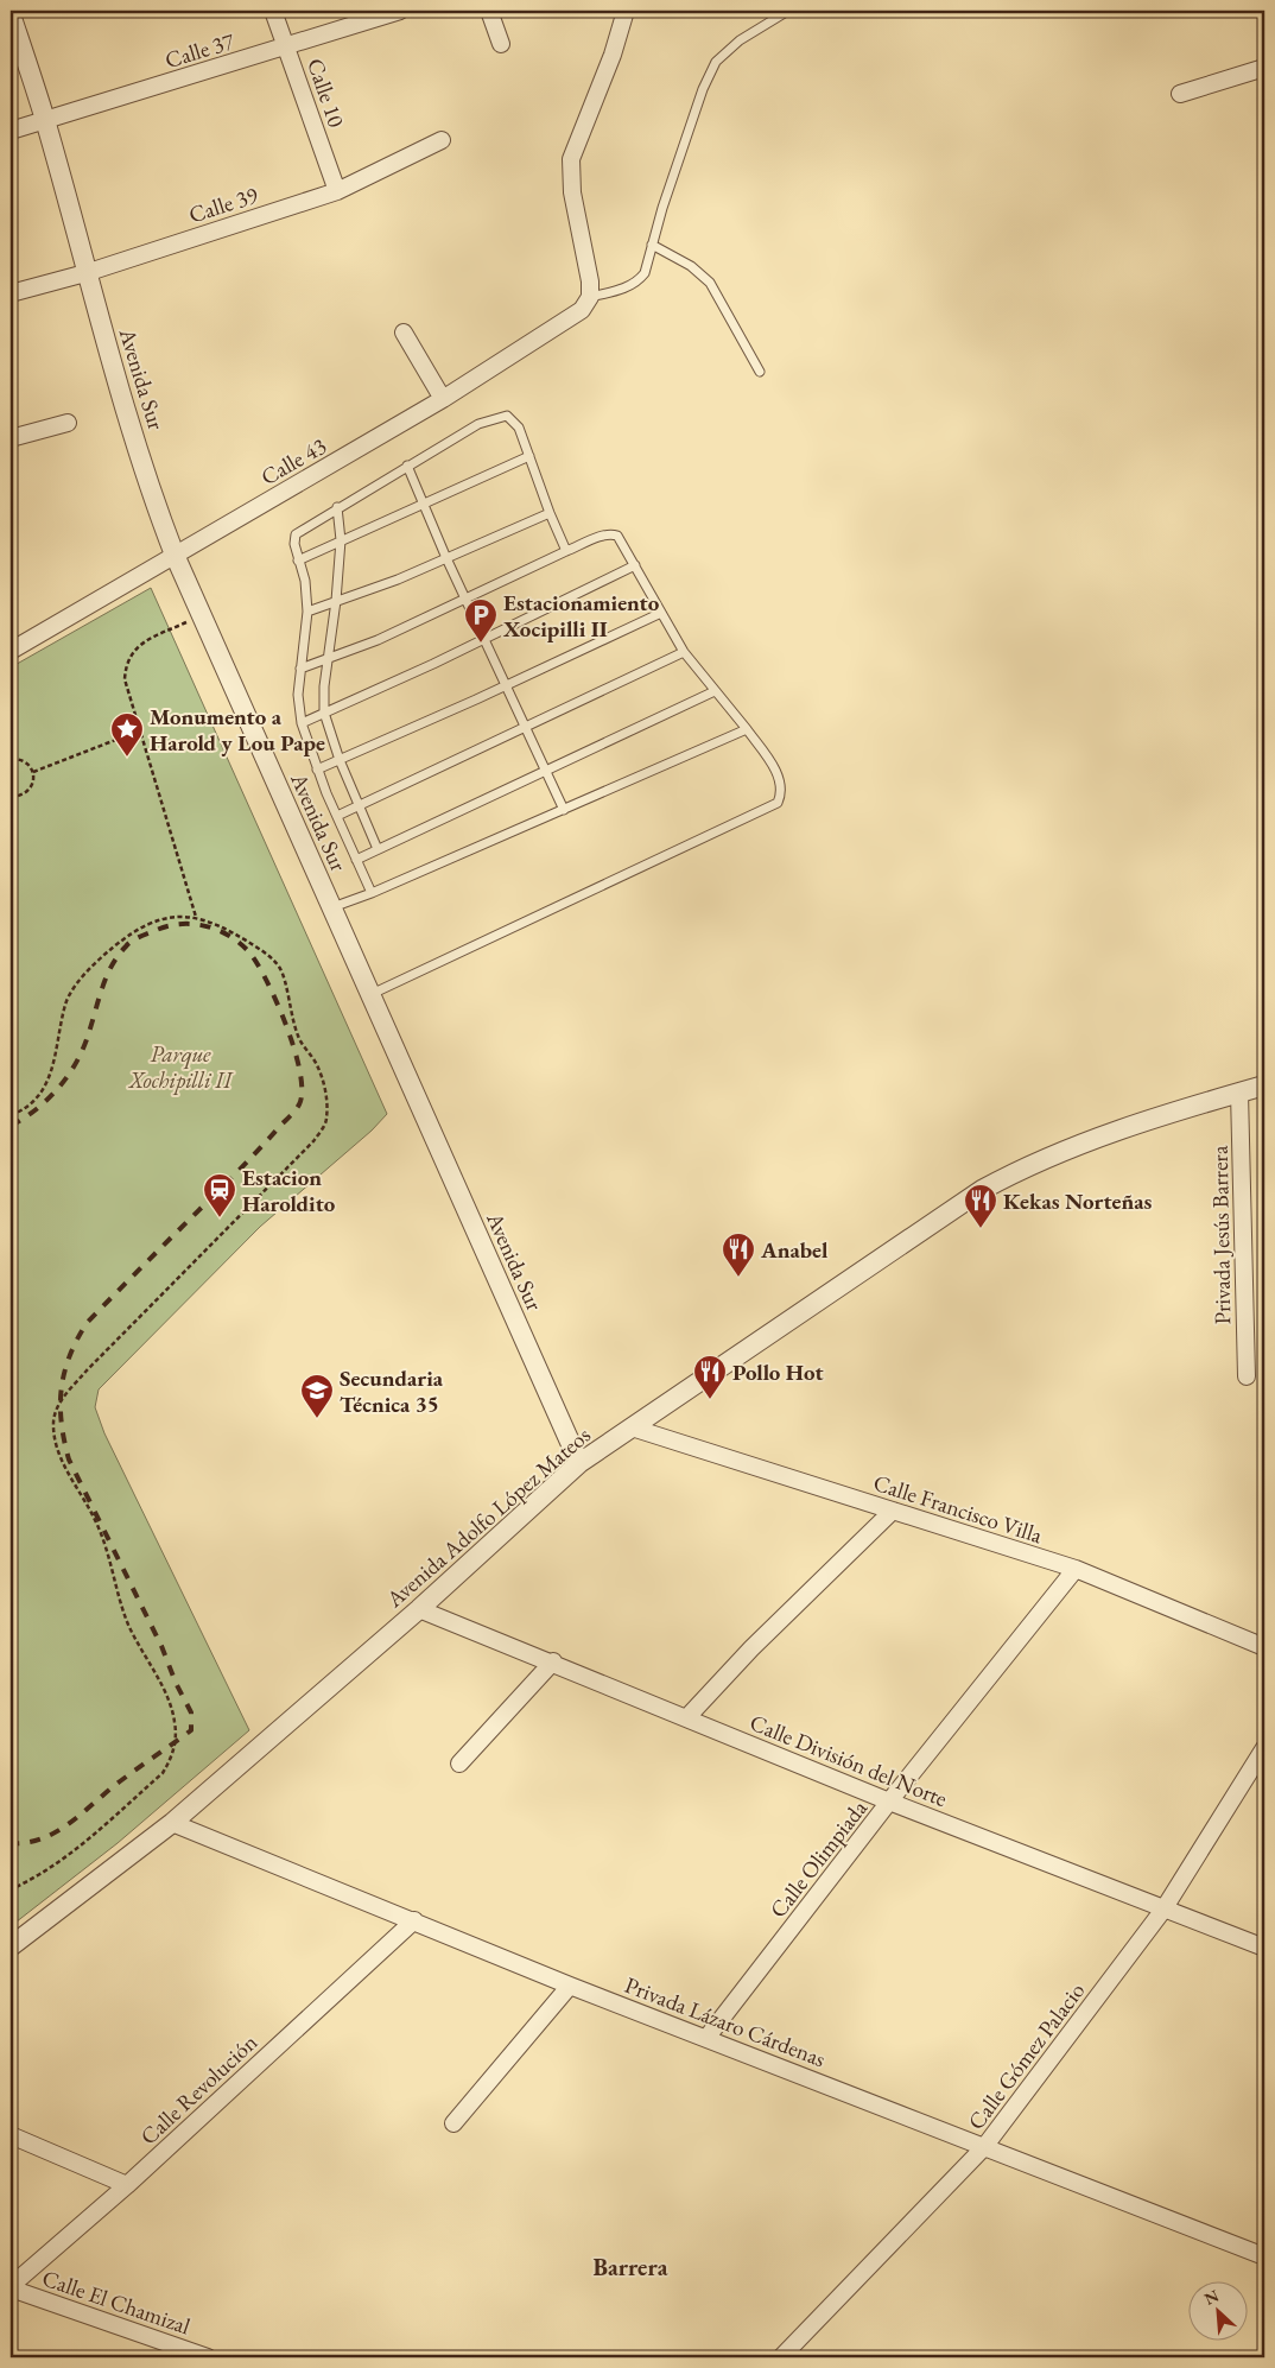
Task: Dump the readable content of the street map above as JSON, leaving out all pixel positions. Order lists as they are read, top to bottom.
{
  "streets": {
    "street": [
      "Calle 37",
      "Calle 10",
      "Calle 39",
      "Avenida Sur",
      "Calle 43",
      "Privada Jesús Barrera",
      "Calle Francisco Villa",
      "Avenida Adolfo López Mateos",
      "Calle División del Norte",
      "Calle Olimpiada",
      "Privada Lázaro Cárdenas",
      "Calle Gómez Palacio",
      "Calle Revolución",
      "Calle El Chamizal"
    ]
  },
  "crossings": [
    ["Calle 37", "Calle 10"],
    ["Calle 37", "Avenida Sur"],
    ["Calle 10", "Calle 39"],
    ["Calle 39", "Avenida Sur"],
    ["Avenida Sur", "Calle 43"],
    ["Avenida Sur", "Avenida Adolfo López Mateos"],
    ["Privada Jesús Barrera", "Avenida Adolfo López Mateos"],
    ["Calle Francisco Villa", "Avenida Adolfo López Mateos"],
    ["Calle Francisco Villa", "Calle Olimpiada"],
    ["Avenida Adolfo López Mateos", "Calle División del Norte"],
    ["Avenida Adolfo López Mateos", "Privada Lázaro Cárdenas"],
    ["Calle División del Norte", "Calle Olimpiada"],
    ["Calle División del Norte", "Calle Gómez Palacio"],
    ["Calle Olimpiada", "Privada Lázaro Cárdenas"],
    ["Privada Lázaro Cárdenas", "Calle Gómez Palacio"],
    ["Privada Lázaro Cárdenas", "Calle Revolución"],
    ["Calle Revolución", "Calle El Chamizal"]
  ],
  "districts": ["Barrera"],
  "parks": ["Parque Xochipilli II"],
  "places": {
    "parking": ["Estacionamiento Xocipilli II"],
    "place": ["Monumento a Harold y Lou Pape"],
    "station": ["Estacion Haroldito"],
    "restaurant": ["Kekas Norteñas", "Anabel", "Pollo Hot"],
    "school or university": ["Secundaria Técnica 35"]
  },
  "north": "top left"
}
